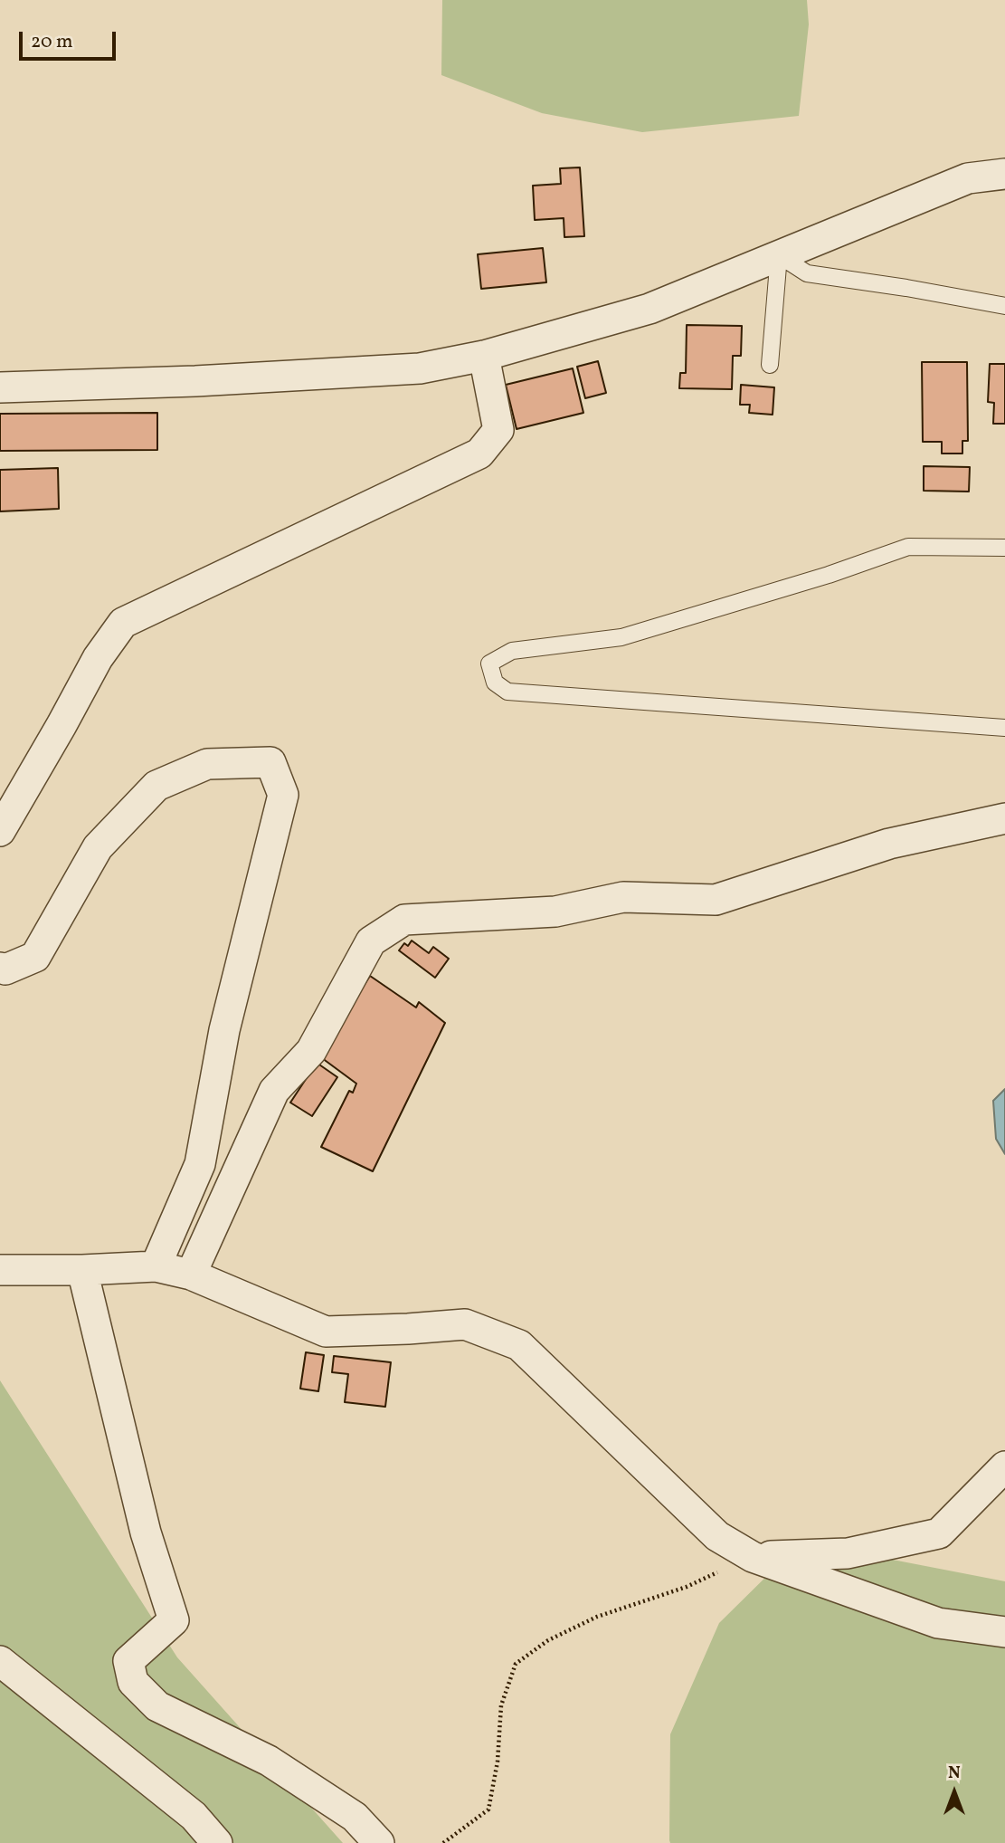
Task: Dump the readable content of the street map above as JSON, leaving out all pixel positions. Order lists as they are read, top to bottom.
{
  "scale_bar": "20 m",
  "north": "top"
}
